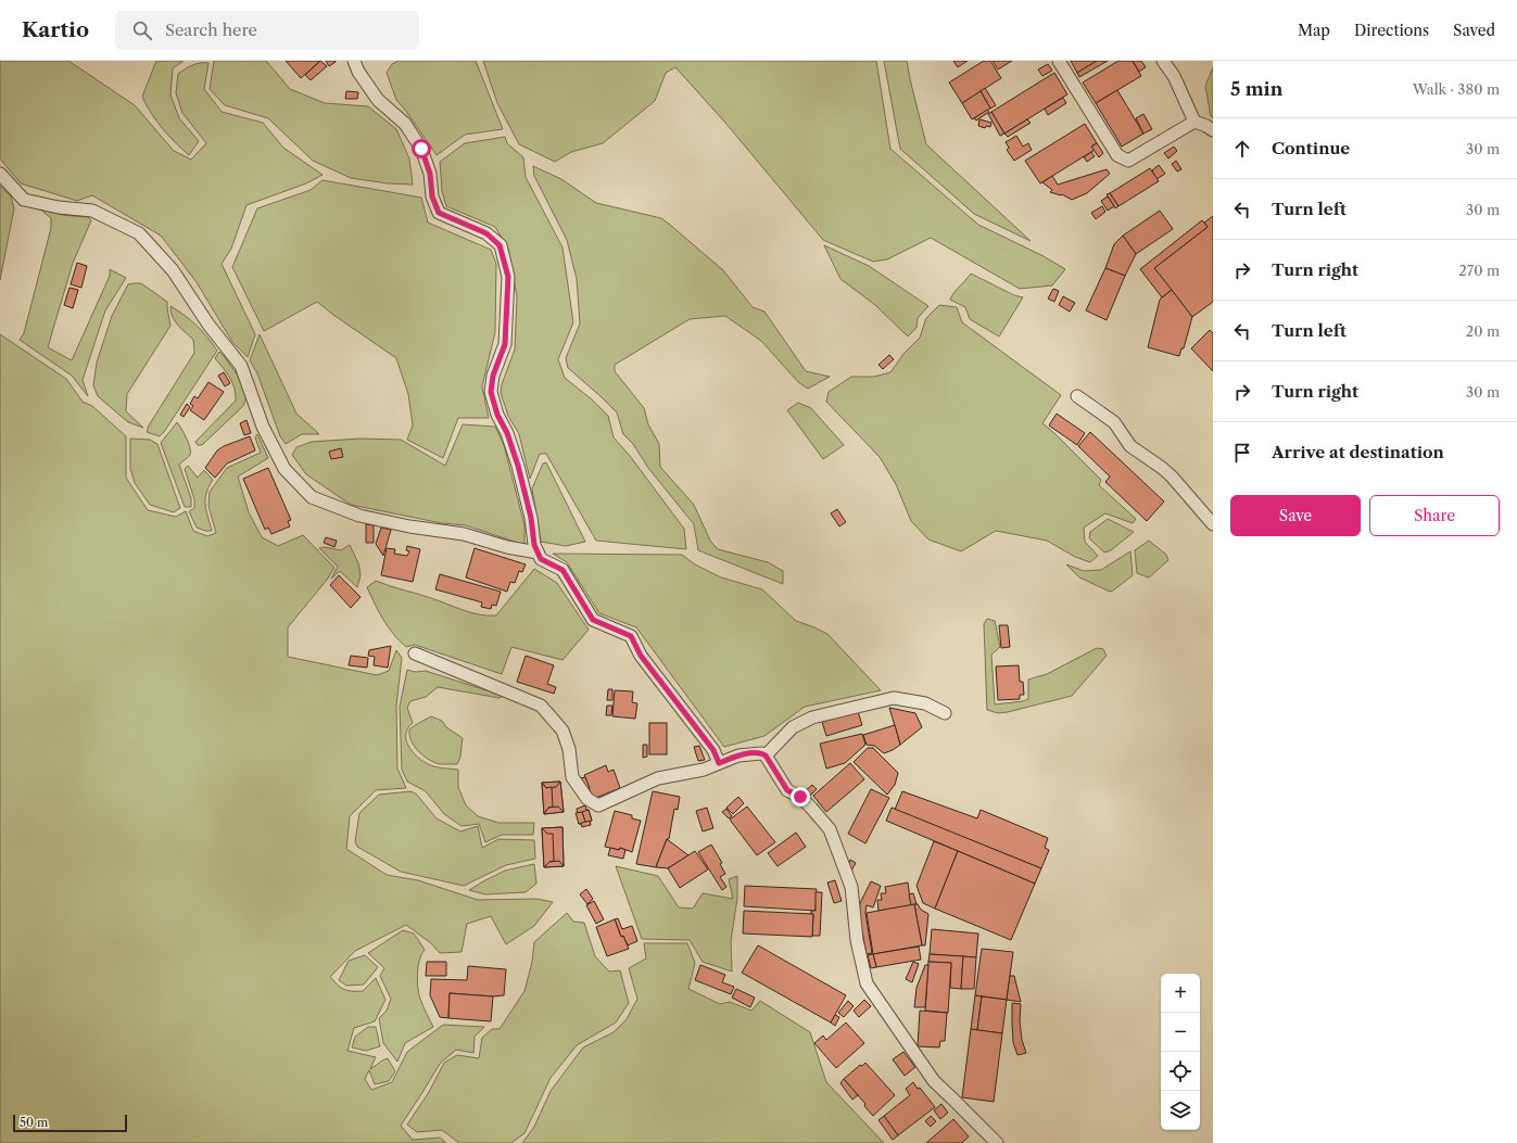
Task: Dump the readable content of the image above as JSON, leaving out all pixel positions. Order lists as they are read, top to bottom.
{
  "scale_bar": "50 m",
  "page": {
    "header": "Kartio",
    "search": "Search here",
    "nav": ["Map", "Directions", "Saved"],
    "heading": ["5 min", "Walk · 380 m"],
    "list": [
      ["Continue", "30 m"],
      ["Turn left", "30 m"],
      ["Turn right", "270 m"],
      ["Turn left", "20 m"],
      ["Turn right", "30 m"],
      "Arrive at destination"
    ],
    "buttons": ["Save", "Share"],
    "map_buttons": ["+", "−"],
    "scale": "50 m"
  }
}
